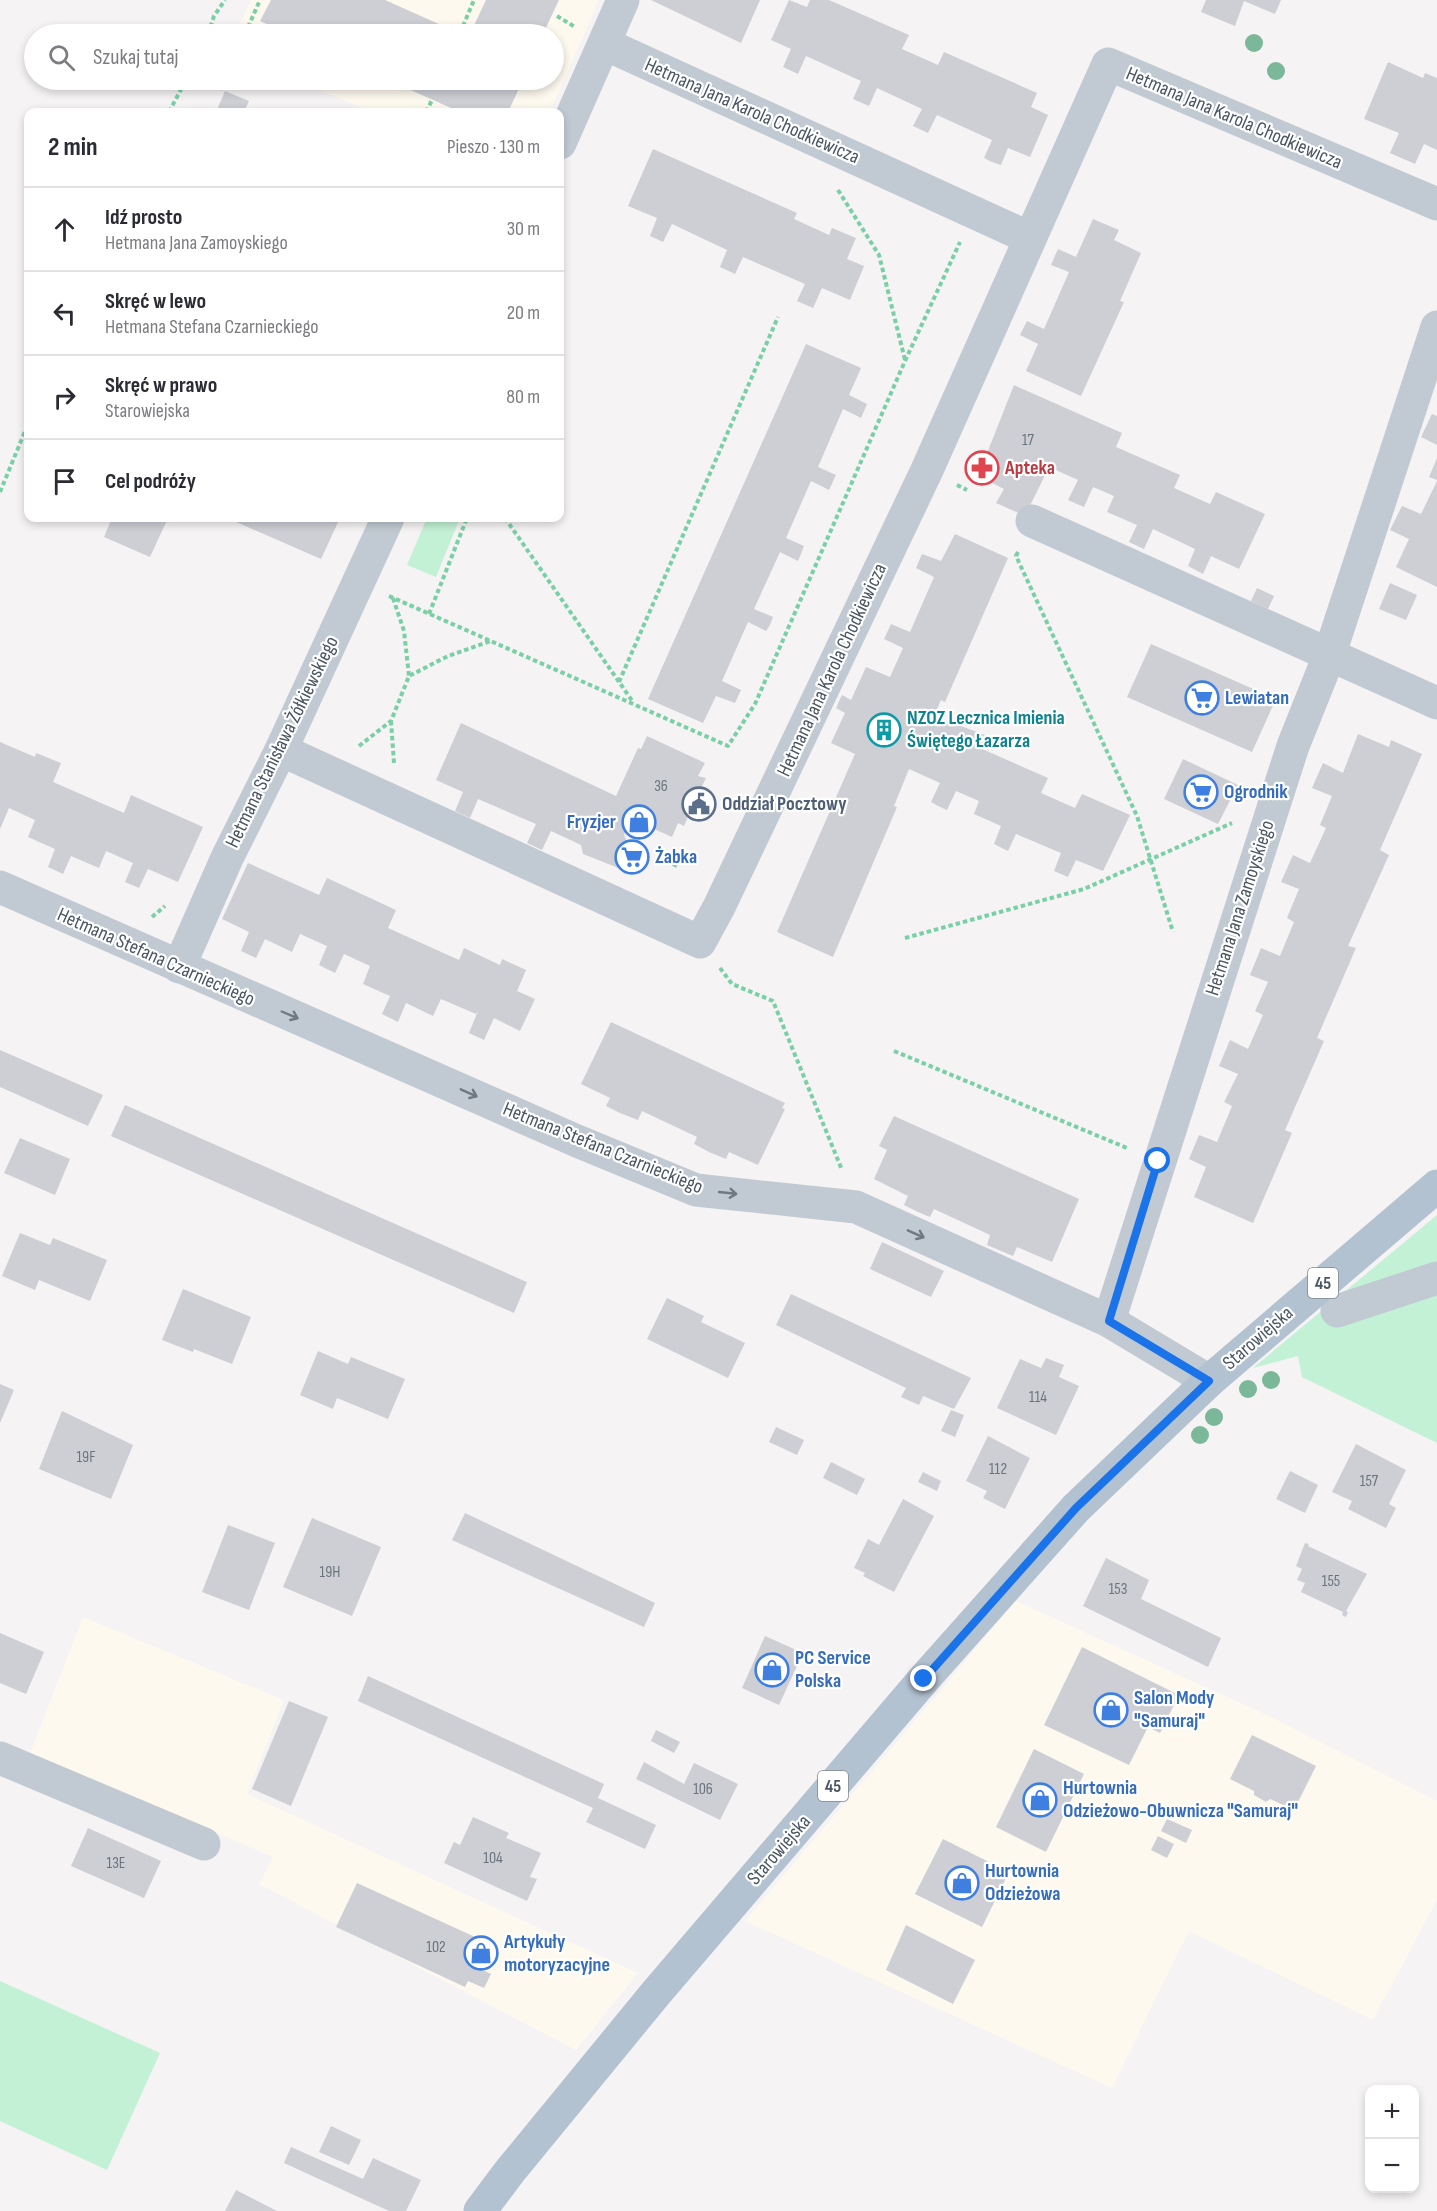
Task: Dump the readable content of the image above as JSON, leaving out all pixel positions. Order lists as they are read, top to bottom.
{
  "streets": {
    "main road": ["45", "Starowiejska"],
    "street": [
      "Hetmana Jana Karola Chodkiewicza",
      "Hetmana Stanisława Żółkiewskiego",
      "Hetmana Jana Zamoyskiego",
      "Hetmana Stefana Czarnieckiego"
    ]
  },
  "crossings": [
    ["Hetmana Stanisława Żółkiewskiego", "Hetmana Stefana Czarnieckiego"],
    ["Hetmana Jana Zamoyskiego", "Hetmana Stefana Czarnieckiego"],
    ["Hetmana Stefana Czarnieckiego", "Starowiejska"]
  ],
  "places": {
    "pharmacy": ["Apteka"],
    "supermarket": ["Lewiatan", "Ogrodnik", "Żabka"],
    "building": ["NZOZ Lecznica Imienia Świętego Łazarza"],
    "public building": ["Oddział Pocztowy"],
    "shop": [
      "Fryzjer",
      "PC Service Polska",
      "Salon Mody \"Samuraj\"",
      "Hurtownia Odzieżowo-Obuwnicza \"Samuraj\"",
      "Hurtownia Odzieżowa",
      "Artykuły motoryzacyjne"
    ]
  },
  "house_numbers": [
    "17",
    "36",
    "114",
    "19F",
    "112",
    "157",
    "19H",
    "155",
    "153",
    "106",
    "104",
    "13E",
    "102"
  ],
  "page": {
    "search": "Szukaj tutaj",
    "heading": ["2 min", "Pieszo · 130 m"],
    "list": [
      ["Idź prosto", "Hetmana Jana Zamoyskiego", "30 m"],
      ["Skręć w lewo", "Hetmana Stefana Czarnieckiego", "20 m"],
      ["Skręć w prawo", "Starowiejska", "80 m"],
      "Cel podróży"
    ],
    "map_buttons": ["+", "−"]
  }
}
